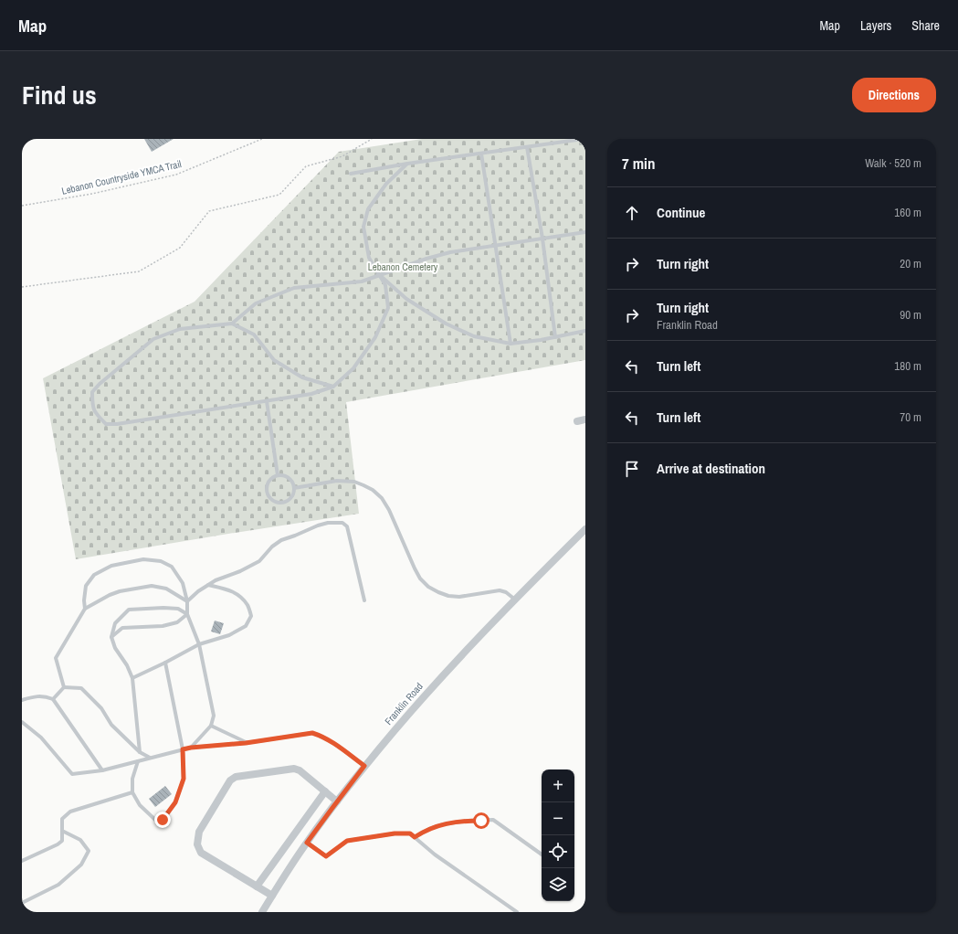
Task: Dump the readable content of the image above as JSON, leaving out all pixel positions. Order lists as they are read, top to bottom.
{
  "streets": {
    "street": ["Franklin Road"],
    "path": ["Lebanon Countryside YMCA Trail"]
  },
  "parks": ["Lebanon Cemetery"],
  "page": {
    "header": "Map",
    "nav": ["Map", "Layers", "Share"],
    "title": "Find us",
    "buttons": "Directions",
    "heading": ["7 min", "Walk · 520 m"],
    "list": [
      ["Continue", "160 m"],
      ["Turn right", "20 m"],
      ["Turn right", "Franklin Road", "90 m"],
      ["Turn left", "180 m"],
      ["Turn left", "70 m"],
      "Arrive at destination"
    ],
    "map_buttons": ["+", "−"]
  }
}
